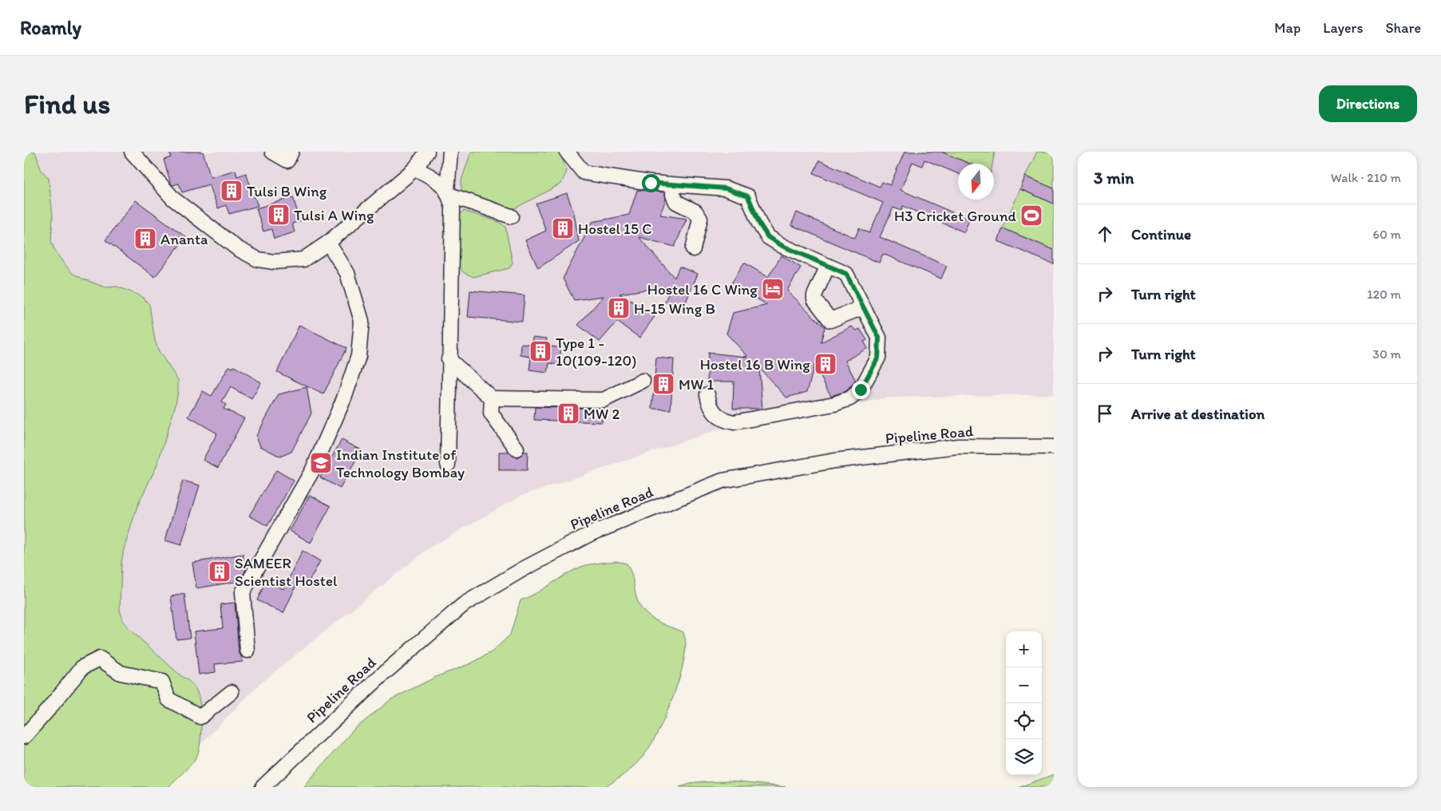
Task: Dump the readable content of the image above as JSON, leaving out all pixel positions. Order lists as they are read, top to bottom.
{
  "streets": {
    "lane": ["Pipeline Road"]
  },
  "places": {
    "building": [
      "Tulsi B Wing",
      "Tulsi A Wing",
      "Hostel 15 C",
      "Ananta",
      "H-15 Wing B",
      "Type 1 - 10(109-120)",
      "Hostel 16 B Wing",
      "MW 1",
      "MW 2",
      "SAMEER Scientist Hostel"
    ],
    "sports": ["H3 Cricket Ground"],
    "hotel": ["Hostel 16 C Wing"],
    "school or university": ["Indian Institute of Technology Bombay"]
  },
  "north": "bottom",
  "page": {
    "header": "Roamly",
    "nav": ["Map", "Layers", "Share"],
    "buttons": "Directions",
    "title": "Find us",
    "heading": ["3 min", "Walk · 210 m"],
    "list": [
      ["Continue", "60 m"],
      ["Turn right", "120 m"],
      ["Turn right", "30 m"],
      "Arrive at destination"
    ],
    "map_buttons": ["+", "−"]
  }
}
